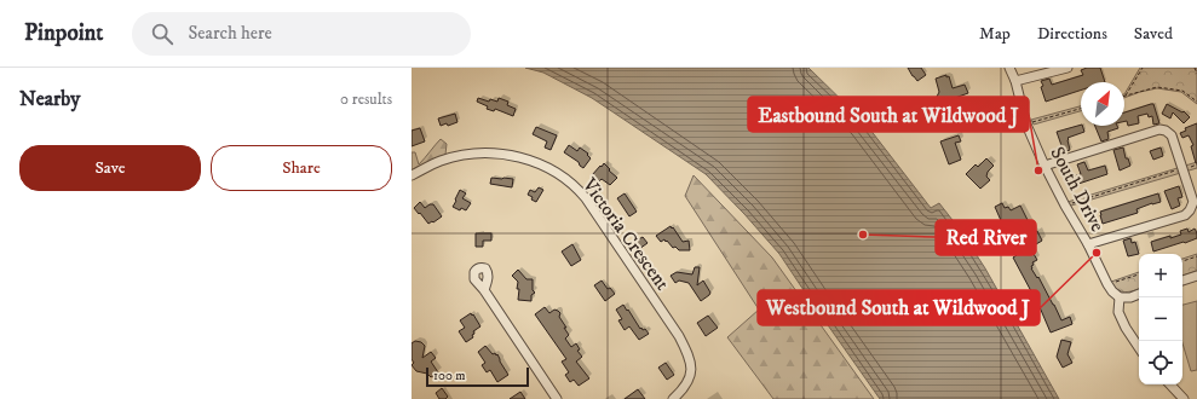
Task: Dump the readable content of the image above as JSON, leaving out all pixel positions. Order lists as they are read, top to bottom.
{
  "streets": {
    "street": ["South Drive", "Victoria Crescent"]
  },
  "places": ["Eastbound South at Wildwood J", "Red River", "Westbound South at Wildwood J"],
  "scale_bar": "100 m",
  "north": "top right",
  "page": {
    "header": "Pinpoint",
    "search": "Search here",
    "nav": ["Map", "Directions", "Saved"],
    "heading": ["Nearby", "0 results"],
    "buttons": ["Save", "Share"],
    "map_buttons": ["+", "−"],
    "scale": "100 m"
  }
}
